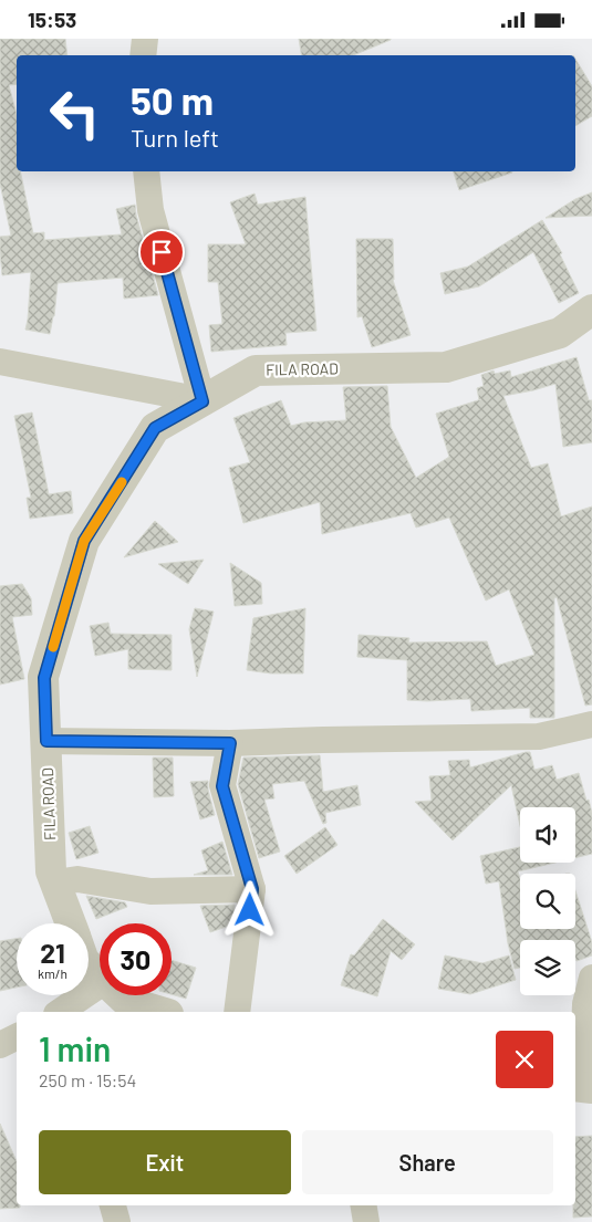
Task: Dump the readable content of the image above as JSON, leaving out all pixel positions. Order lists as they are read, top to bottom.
{
  "streets": {
    "street": ["FILA ROAD"]
  },
  "page": {
    "status": "15:53",
    "turn": ["50 m", "Turn left"],
    "speed": "21 km/h",
    "limit": "30",
    "heading": ["1 min", "250 m · 15:54"],
    "buttons": ["Exit", "Share"]
  }
}
